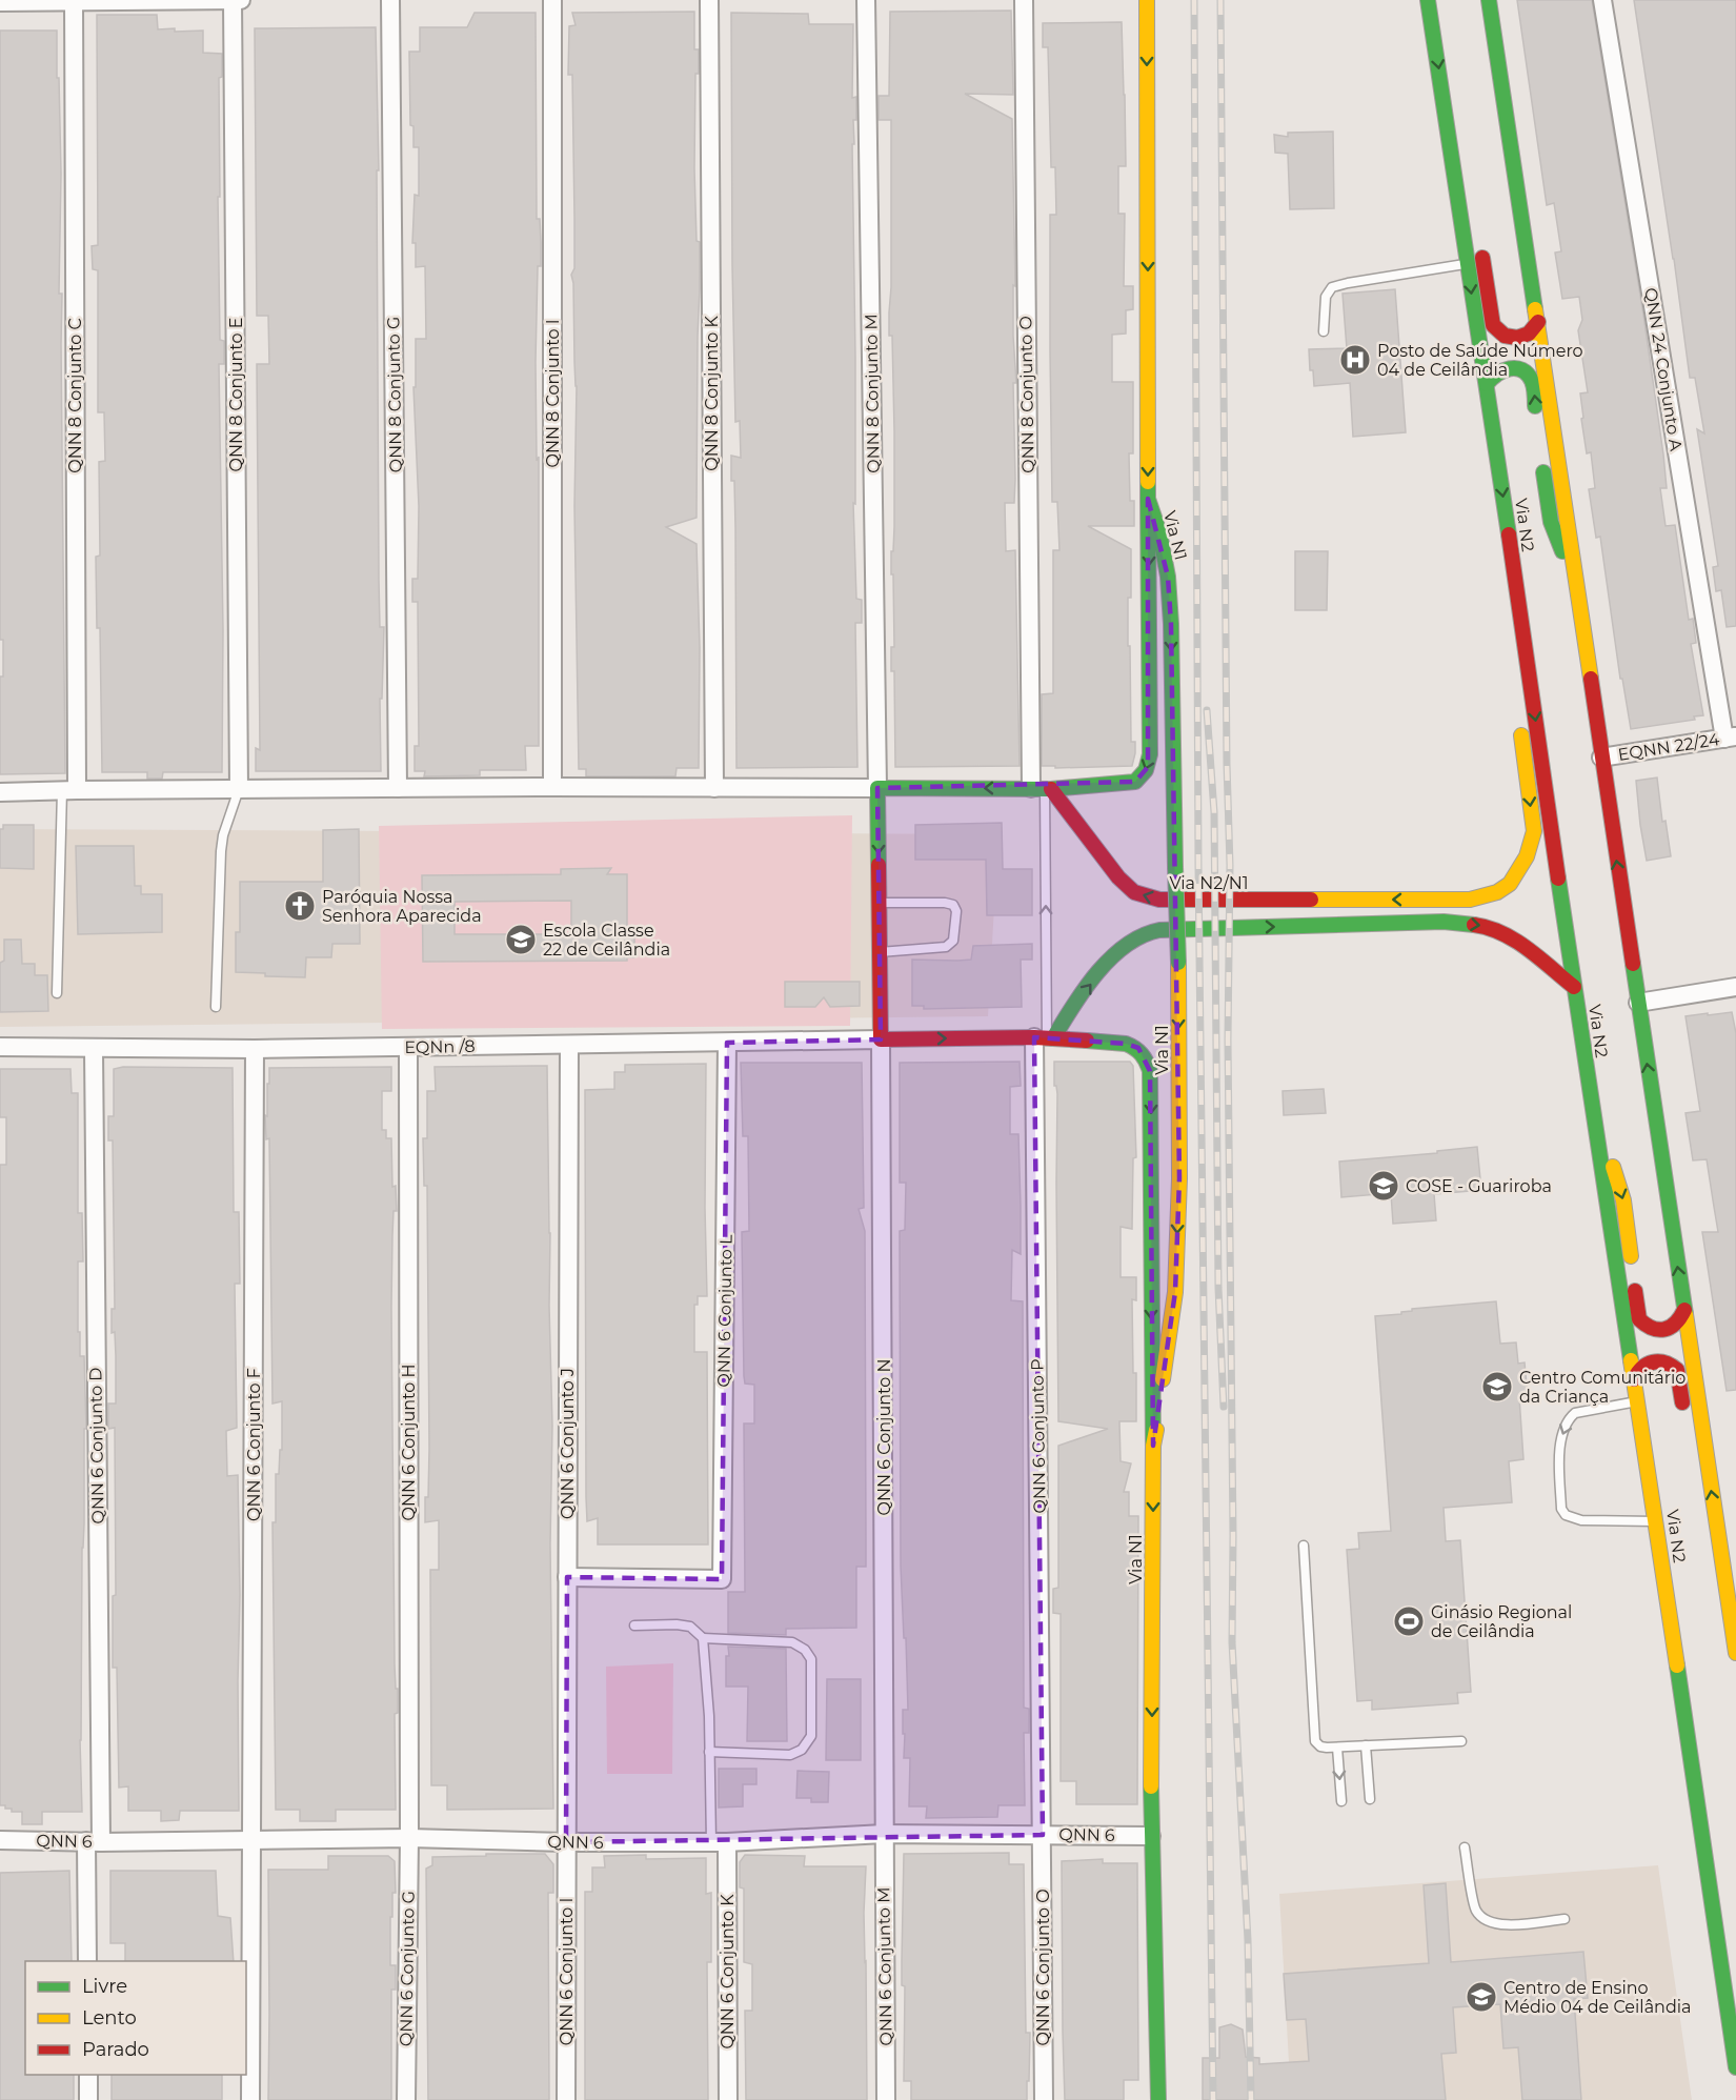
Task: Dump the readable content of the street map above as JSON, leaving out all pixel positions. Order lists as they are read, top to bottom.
{
  "streets": {
    "main road": ["Via N2", "Via N1", "Via N2/N1"],
    "street": [
      "QNN 24 Conjunto A",
      "QNN 8 Conjunto I",
      "QNN 8 Conjunto K",
      "QNN 8 Conjunto M",
      "QNN 8 Conjunto E",
      "QNN 8 Conjunto G",
      "QNN 8 Conjunto O",
      "QNN 8 Conjunto C",
      "EQNN 22/24",
      "EQNn /8",
      "QNN 6 Conjunto L",
      "QNN 6 Conjunto P",
      "QNN 6 Conjunto N",
      "QNN 6 Conjunto H",
      "QNN 6 Conjunto J",
      "QNN 6 Conjunto F",
      "QNN 6 Conjunto D",
      "QNN 6",
      "QNN 6 Conjunto M",
      "QNN 6 Conjunto O",
      "QNN 6 Conjunto G",
      "QNN 6 Conjunto I",
      "QNN 6 Conjunto K"
    ]
  },
  "crossings": [
    ["QNN 24 Conjunto A", "EQNN 22/24"],
    ["QNN 8 Conjunto O", "Via N2/N1"],
    ["Via N2", "Via N2/N1"],
    ["Via N1", "QNN 6"],
    ["EQNn /8", "QNN 6 Conjunto L"],
    ["EQNn /8", "QNN 6 Conjunto N"],
    ["EQNn /8", "QNN 6 Conjunto H"],
    ["EQNn /8", "QNN 6 Conjunto J"],
    ["EQNn /8", "QNN 6 Conjunto F"],
    ["EQNn /8", "QNN 6 Conjunto D"],
    ["QNN 6 Conjunto L", "QNN 6 Conjunto J"],
    ["QNN 6 Conjunto P", "QNN 6"],
    ["QNN 6 Conjunto P", "QNN 6 Conjunto O"],
    ["QNN 6 Conjunto N", "QNN 6"],
    ["QNN 6 Conjunto N", "QNN 6 Conjunto M"],
    ["QNN 6 Conjunto H", "QNN 6"],
    ["QNN 6 Conjunto H", "QNN 6 Conjunto G"],
    ["QNN 6 Conjunto J", "QNN 6"],
    ["QNN 6 Conjunto J", "QNN 6 Conjunto I"],
    ["QNN 6 Conjunto F", "QNN 6"],
    ["QNN 6 Conjunto D", "QNN 6"],
    ["QNN 6", "QNN 6 Conjunto M"],
    ["QNN 6", "QNN 6 Conjunto O"],
    ["QNN 6", "QNN 6 Conjunto G"],
    ["QNN 6", "QNN 6 Conjunto I"],
    ["QNN 6", "QNN 6 Conjunto K"]
  ],
  "one_way": ["Via N1"],
  "places": {
    "hospital": ["Posto de Saúde Número 04 de Ceilândia"],
    "church": ["Paróquia Nossa Senhora Aparecida"],
    "school or university": [
      "Escola Classe 22 de Ceilândia",
      "COSE - Guariroba",
      "Centro Comunitário da Criança",
      "Centro de Ensino Médio 04 de Ceilândia"
    ],
    "sports": ["Ginásio Regional de Ceilândia"]
  },
  "legend": ["Livre", "Lento", "Parado"]
}
